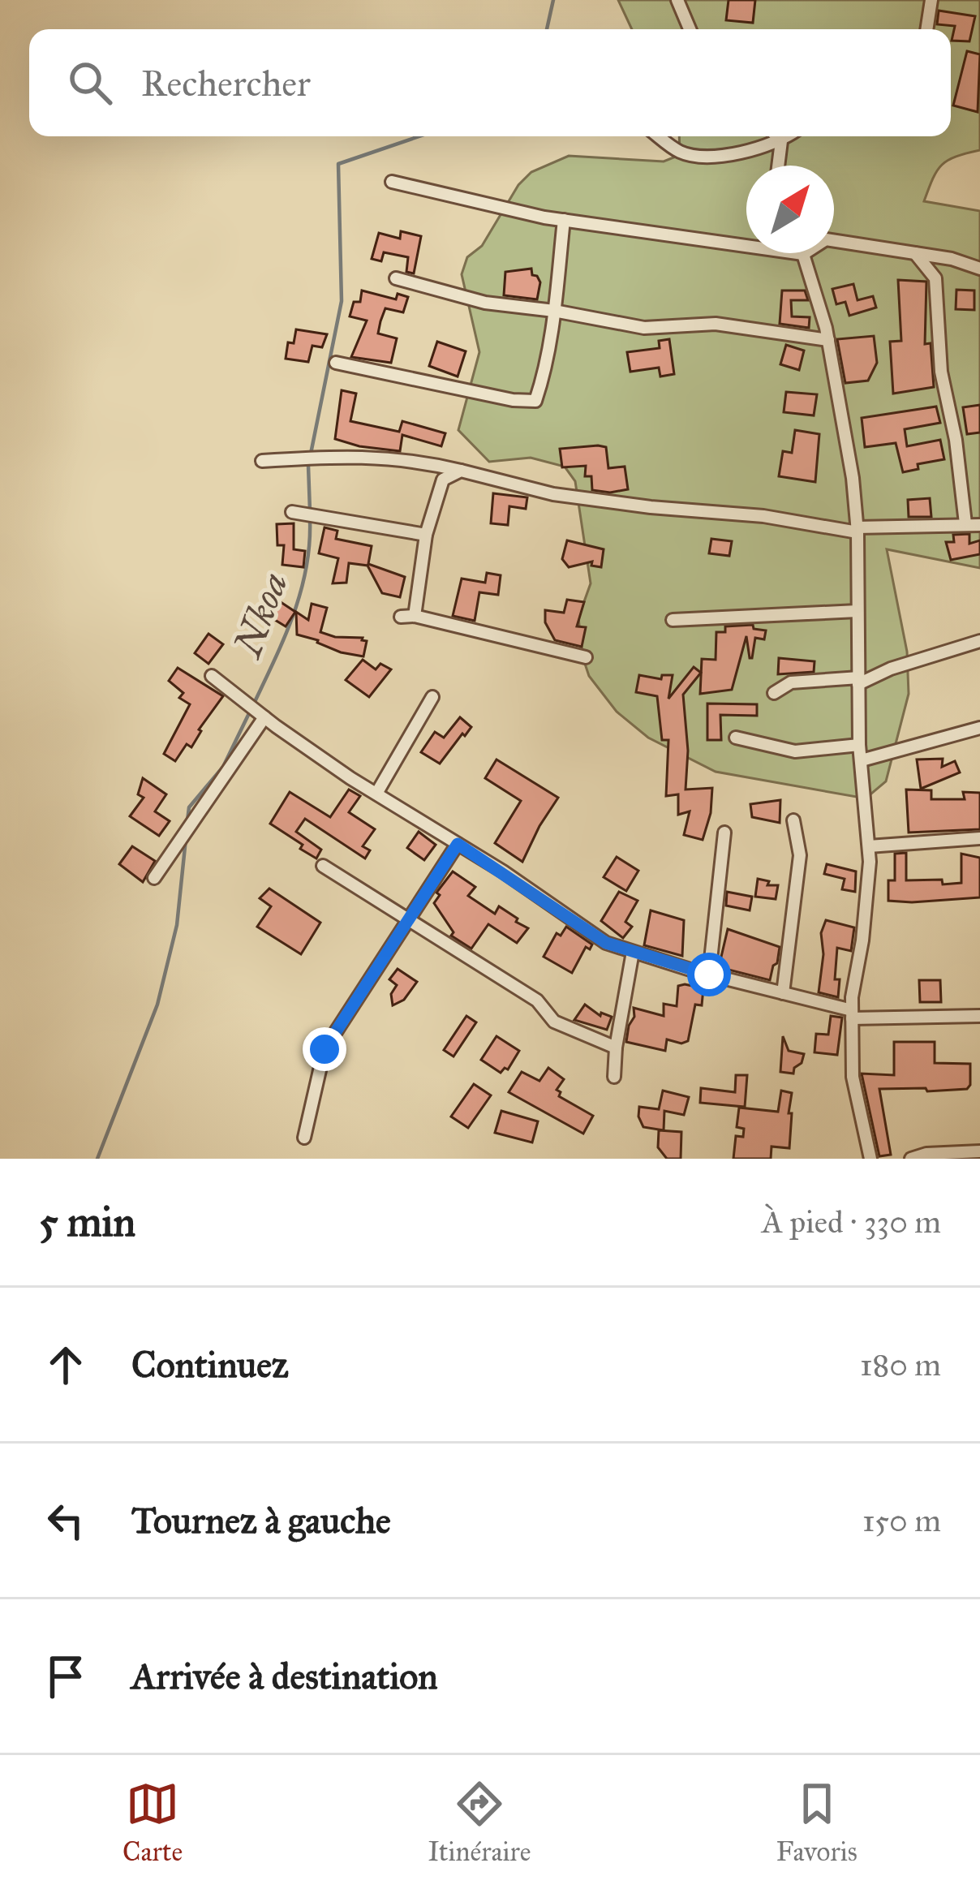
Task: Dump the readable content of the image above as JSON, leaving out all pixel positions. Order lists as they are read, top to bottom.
{
  "water": ["Nkoa"],
  "north": "top right",
  "page": {
    "search": "Rechercher",
    "heading": ["5 min", "À pied · 330 m"],
    "list": [
      ["Continuez", "180 m"],
      ["Tournez à gauche", "150 m"],
      "Arrivée à destination"
    ],
    "nav": ["Carte", "Itinéraire", "Favoris"]
  }
}
